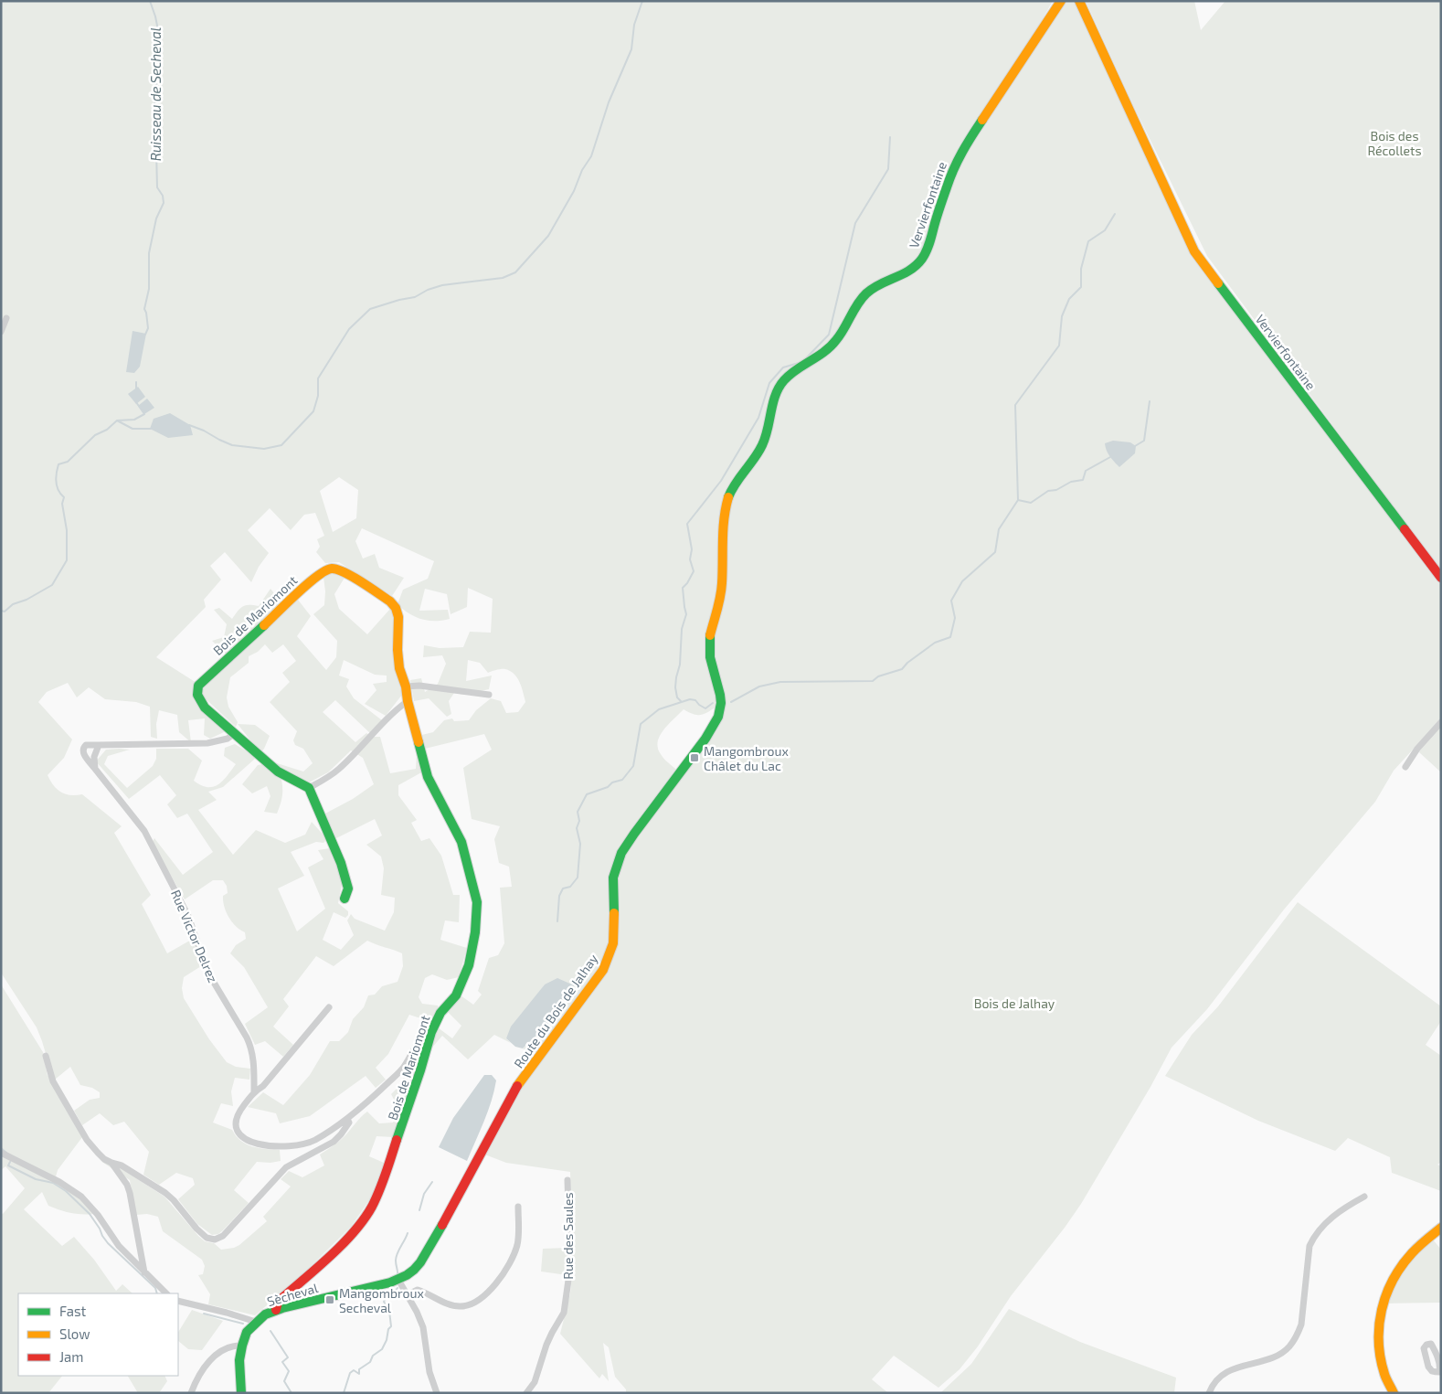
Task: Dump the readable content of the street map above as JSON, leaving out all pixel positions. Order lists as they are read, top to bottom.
{
  "streets": {
    "main road": [
      "Vervierfontaine",
      "Bois de Mariomont",
      "Route du Bois de Jalhay",
      "Sècheval"
    ],
    "street": ["Rue Victor Delrez", "Rue des Saules"]
  },
  "crossings": [
    ["Vervierfontaine", "Route du Bois de Jalhay"],
    ["Bois de Mariomont", "Rue Victor Delrez"],
    ["Bois de Mariomont", "Sècheval"],
    ["Route du Bois de Jalhay", "Sècheval"]
  ],
  "water": ["Ruisseau de Secheval"],
  "parks": ["Bois des Récollets", "Bois de Jalhay"],
  "places": {
    "transit": ["Mangombroux Châlet du Lac", "Mangombroux Secheval"]
  },
  "legend": ["Fast", "Slow", "Jam"]
}
